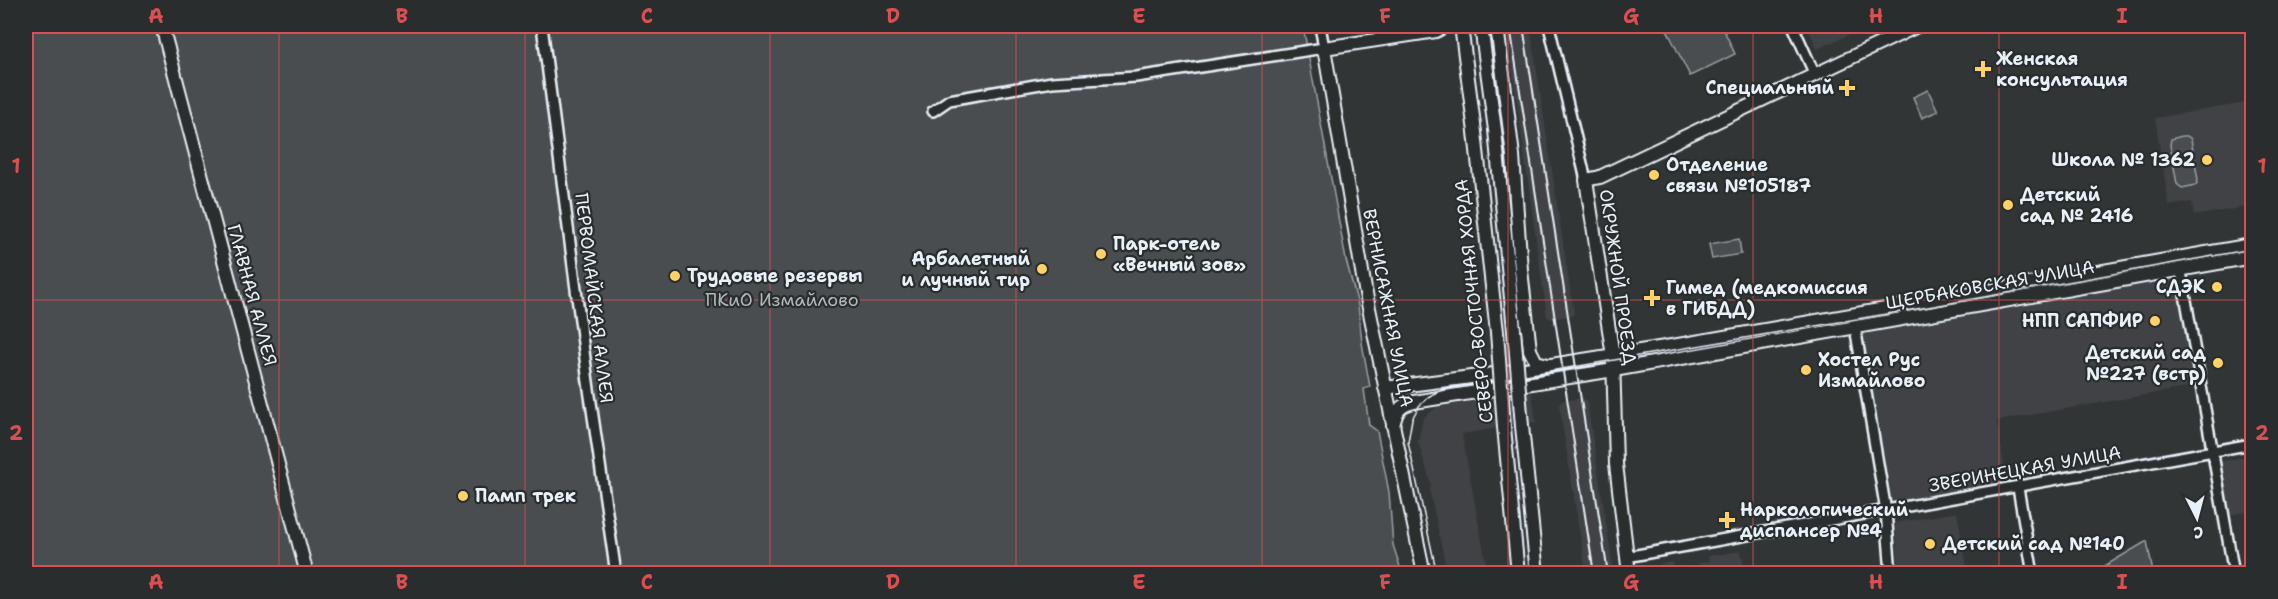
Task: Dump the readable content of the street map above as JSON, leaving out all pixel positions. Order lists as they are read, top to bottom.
{
  "streets": {
    "main road": [
      "ОКРУЖНОЙ ПРОЕЗД",
      "ЩЕРБАКОВСКАЯ УЛИЦА",
      "ГЛАВНАЯ АЛЛЕЯ",
      "СЕВЕРО-ВОСТОЧНАЯ ХОРДА",
      "ВЕРНИСАЖНАЯ УЛИЦА"
    ],
    "street": ["ПЕРВОМАЙСКАЯ АЛЛЕЯ", "ЗВЕРИНЕЦКАЯ УЛИЦА"]
  },
  "crossings": [
    ["ОКРУЖНОЙ ПРОЕЗД", "ЩЕРБАКОВСКАЯ УЛИЦА"],
    ["ОКРУЖНОЙ ПРОЕЗД", "ЗВЕРИНЕЦКАЯ УЛИЦА"],
    ["ЩЕРБАКОВСКАЯ УЛИЦА", "ВЕРНИСАЖНАЯ УЛИЦА"]
  ],
  "parks": ["ПКиО Измайлово"],
  "places": {
    "health": [
      "Женская консультация",
      "Специальный",
      "Гимед (медкомиссия в ГИБДД)",
      "Наркологический диспансер №4"
    ],
    "other": [
      "Школа № 1362",
      "Отделение связи №105187",
      "Детский сад № 2416",
      "Парк-отель «Вечный зов»",
      "Арбалетный и лучный тир",
      "Трудовые резервы",
      "СДЭК",
      "НПП САПФИР",
      "Детский сад №227 (встр)",
      "Хостел Рус Измайлово",
      "Памп трек",
      "Детский сад №140"
    ]
  },
  "north": "bottom",
  "grid": {
    "columns": [
      "A",
      "B",
      "C",
      "D",
      "E",
      "F",
      "G",
      "H",
      "I"
    ],
    "rows": ["1", "2"]
  }
}
